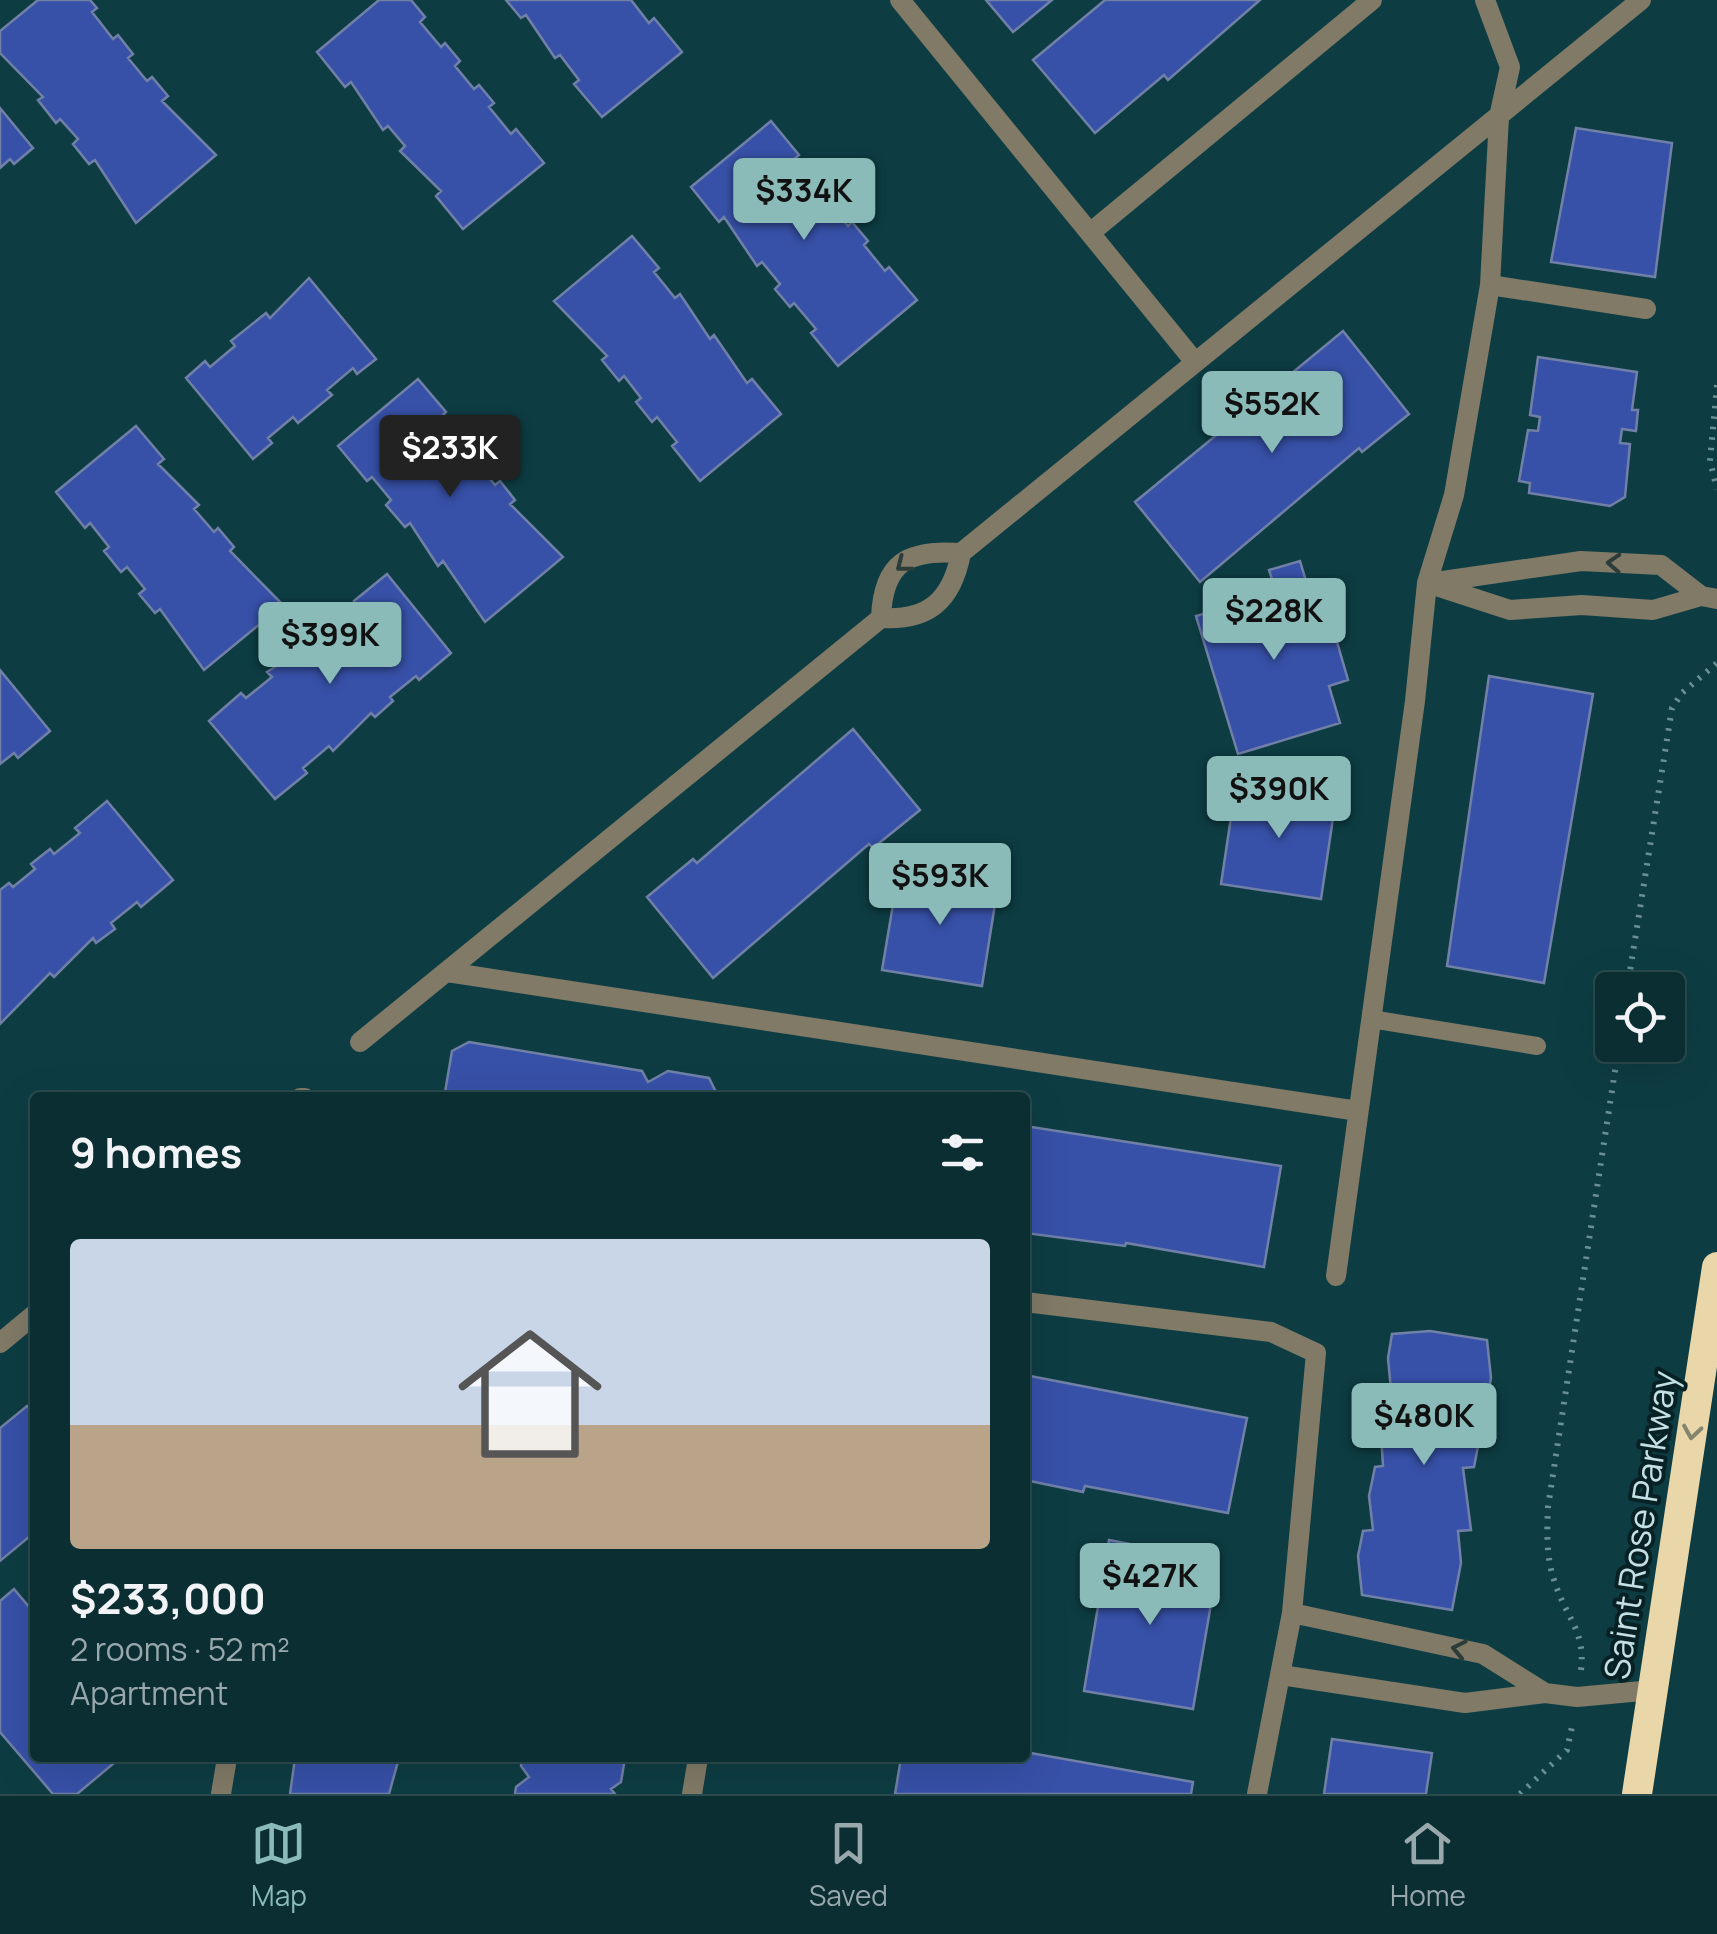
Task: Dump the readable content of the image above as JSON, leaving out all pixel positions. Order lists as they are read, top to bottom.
{
  "streets": {
    "highway": ["Saint Rose Parkway"]
  },
  "one_way": ["Saint Rose Parkway"],
  "page": {
    "price": [
      "$334K",
      "$552K",
      "$233K",
      "$228K",
      "$399K",
      "$390K",
      "$593K",
      "$480K",
      "$427K"
    ],
    "heading": "9 homes",
    "list": [
      {
        "name": "$233,000",
        "note": "2 rooms · 52 m² · Apartment"
      }
    ],
    "tabs": ["Map", "Saved", "Home"]
  }
}
